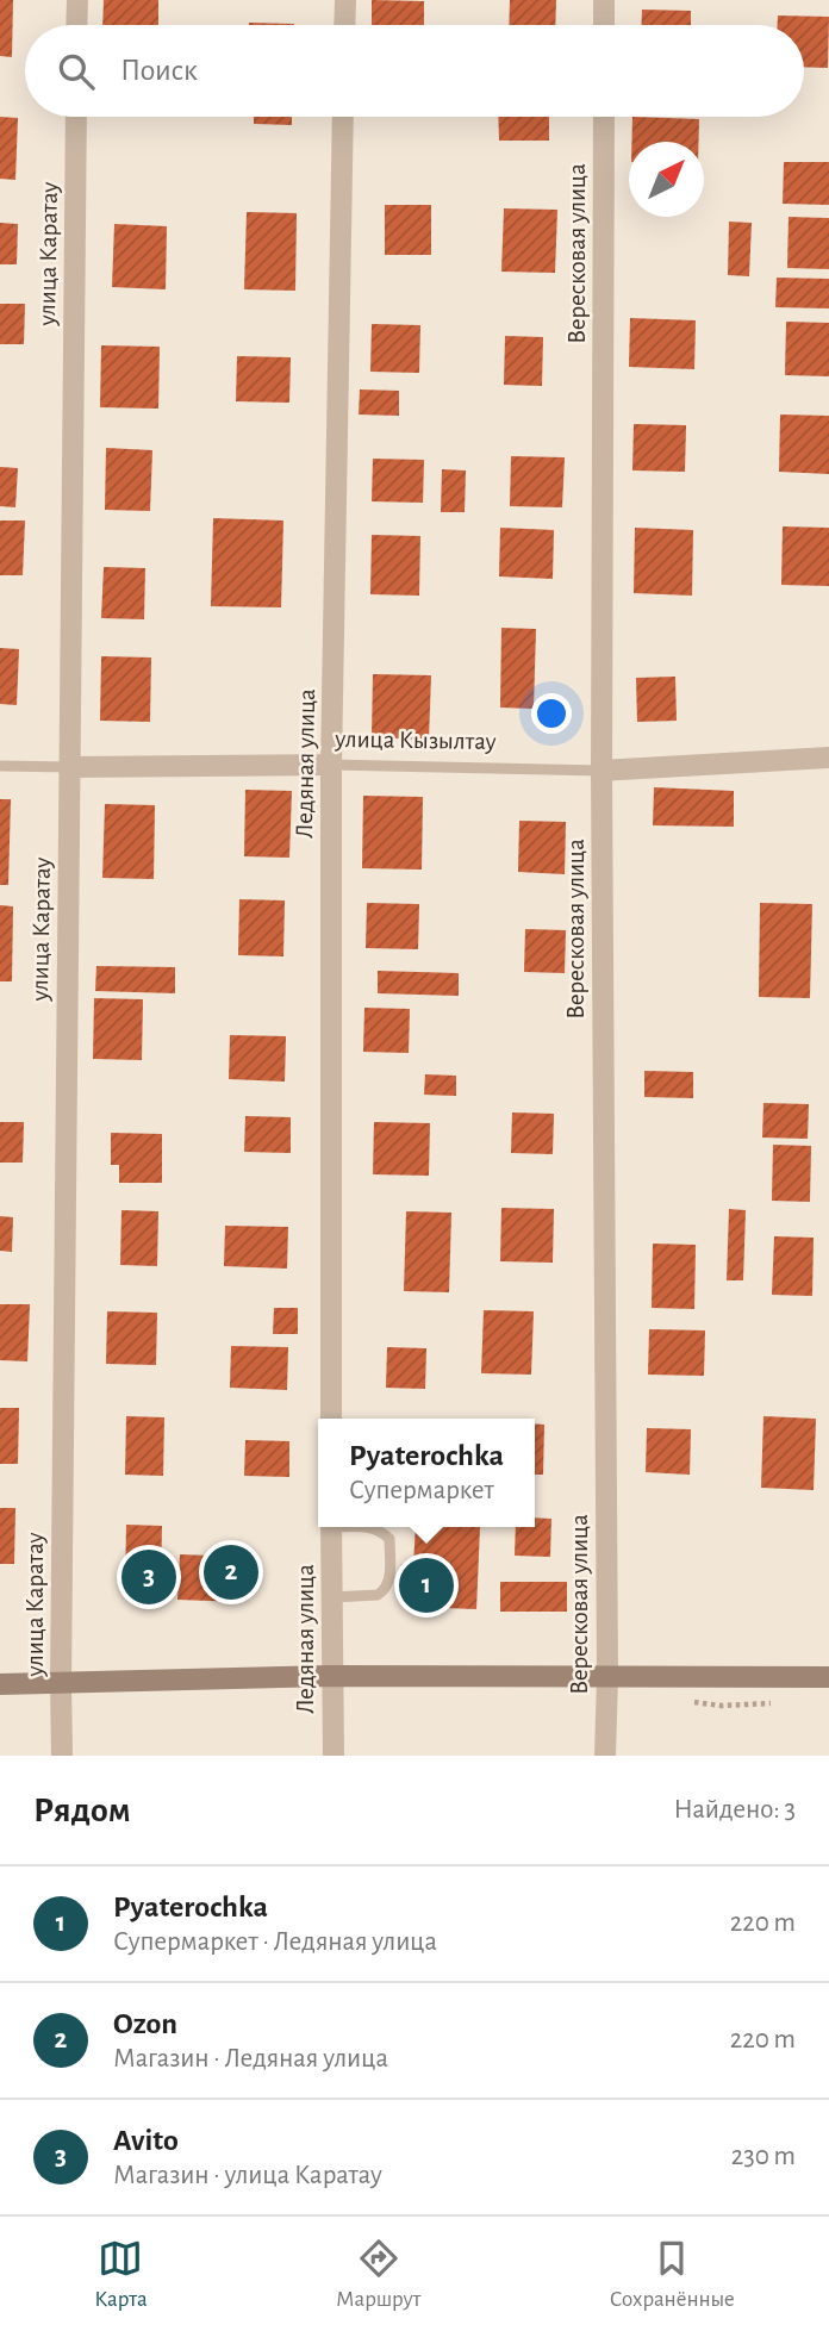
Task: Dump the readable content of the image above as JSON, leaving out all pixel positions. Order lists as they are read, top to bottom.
{
  "streets": {
    "street": [
      "улица Каратау",
      "Вересковая улица",
      "улица Кызылтау",
      "Ледяная улица"
    ]
  },
  "crossings": [
    ["улица Каратау", "улица Кызылтау"],
    ["Вересковая улица", "улица Кызылтау"],
    ["улица Кызылтау", "Ледяная улица"]
  ],
  "north": "top right",
  "page": {
    "search": "Поиск",
    "popup": ["Pyaterochka", "Супермаркет"],
    "pins": ["2", "3", "1"],
    "heading": ["Рядом", "Найдено: 3"],
    "list": [
      {
        "mark": "1",
        "name": "Pyaterochka",
        "note": "Супермаркет · Ледяная улица",
        "value": "220 m"
      },
      {
        "mark": "2",
        "name": "Ozon",
        "note": "Магазин · Ледяная улица",
        "value": "220 m"
      },
      {
        "mark": "3",
        "name": "Avito",
        "note": "Магазин · улица Каратау",
        "value": "230 m"
      }
    ],
    "nav": ["Карта", "Маршрут", "Сохранённые"]
  }
}
